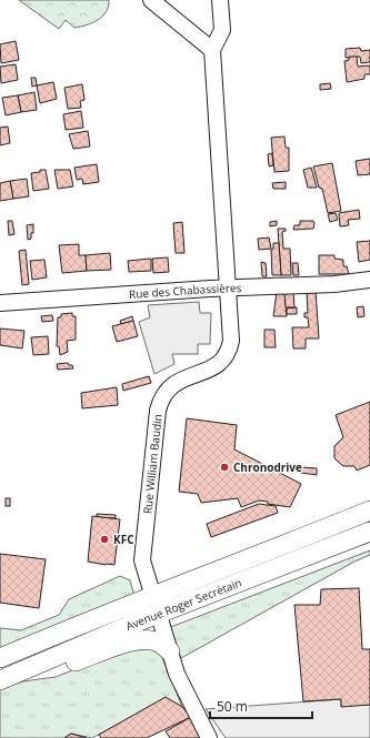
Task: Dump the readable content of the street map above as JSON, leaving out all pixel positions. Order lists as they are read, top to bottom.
{
  "streets": {
    "main road": ["Avenue Roger Secrétain"],
    "street": ["Rue des Chabassières", "Rue William Baudin"]
  },
  "crossings": [
    ["Rue des Chabassières", "Rue William Baudin"],
    ["Rue William Baudin", "Avenue Roger Secrétain"]
  ],
  "places": ["Chronodrive", "KFC"],
  "scale_bar": "50 m"
}
